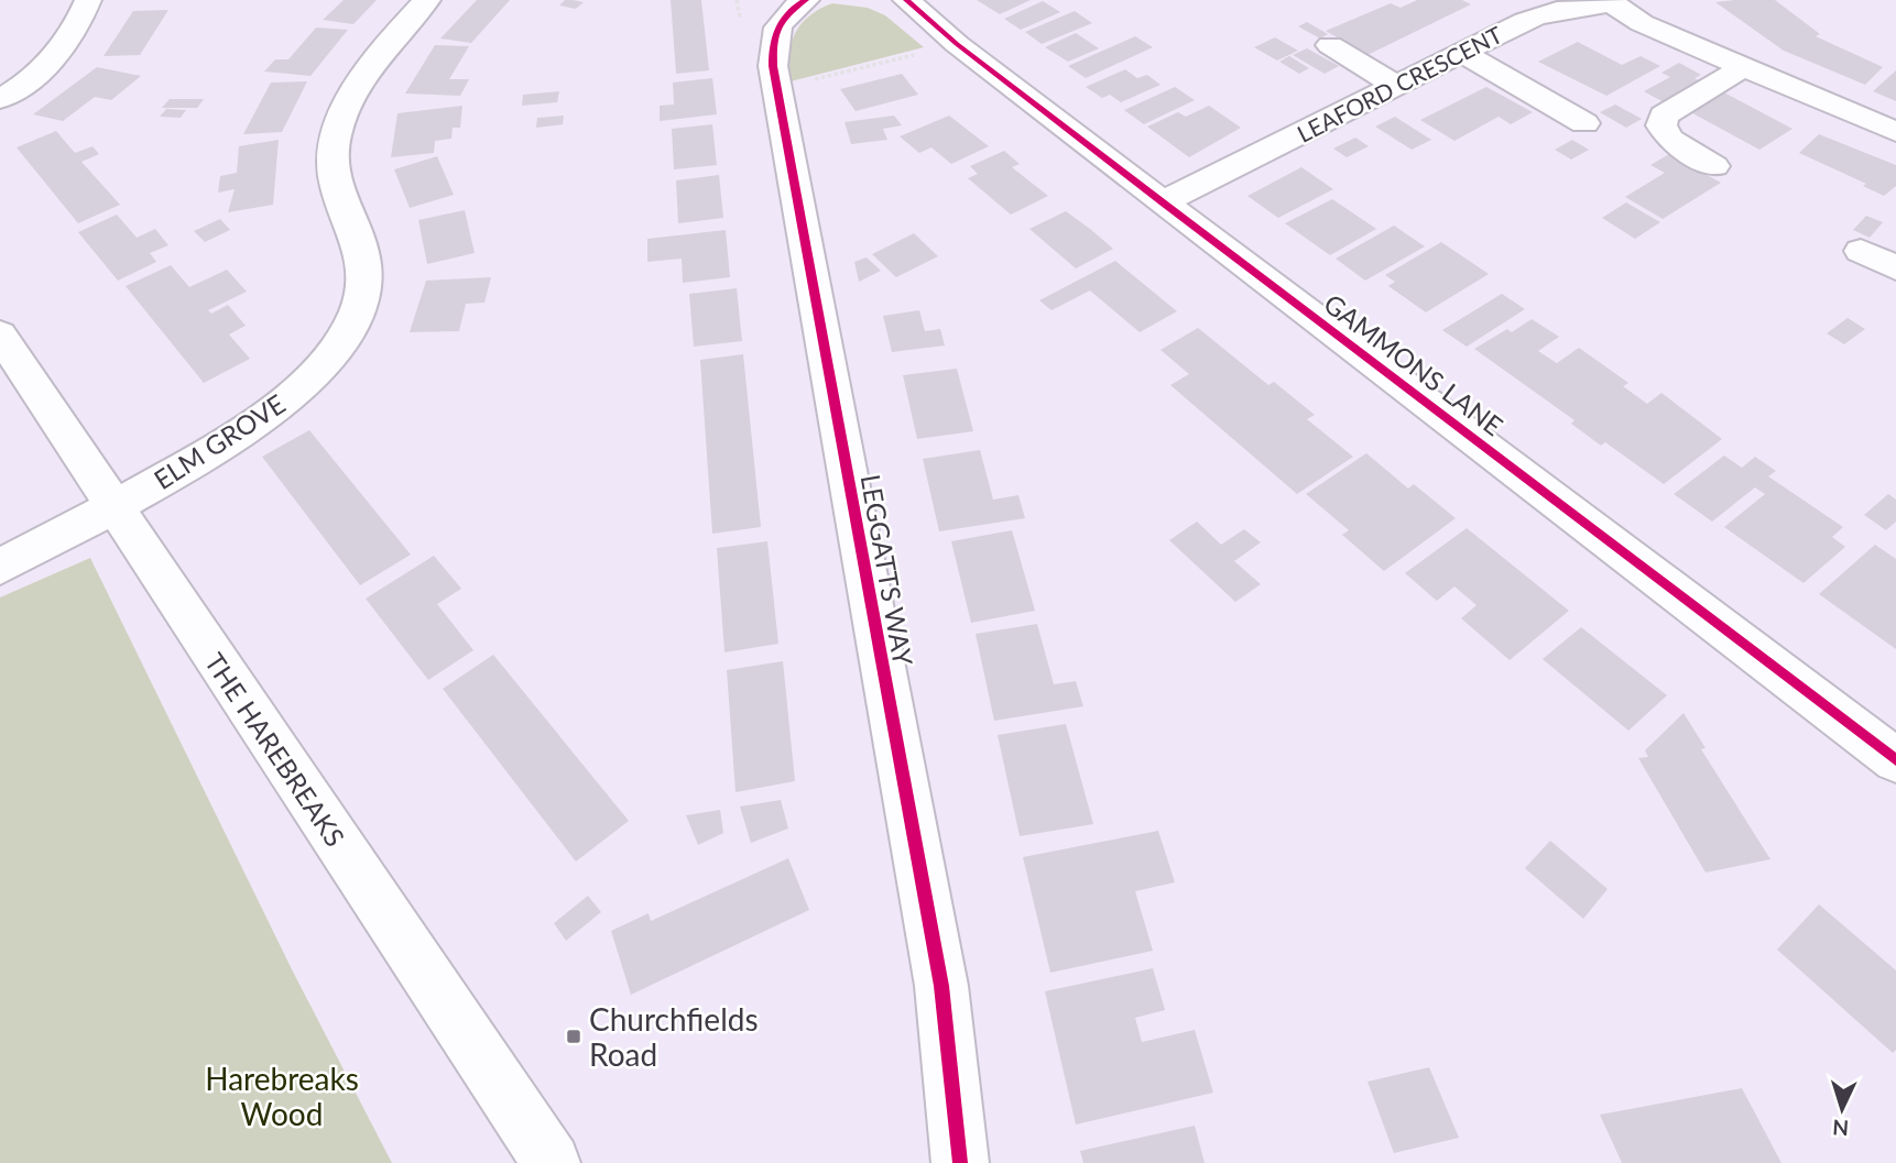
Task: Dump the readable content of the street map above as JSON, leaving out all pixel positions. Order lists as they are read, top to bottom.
{
  "streets": {
    "street": [
      "LEAFORD CRESCENT",
      "GAMMONS LANE",
      "ELM GROVE",
      "LEGGATTS WAY",
      "THE HAREBREAKS"
    ]
  },
  "crossings": [
    ["LEAFORD CRESCENT", "GAMMONS LANE"],
    ["ELM GROVE", "THE HAREBREAKS"]
  ],
  "parks": ["Harebreaks Wood"],
  "places": {
    "transit": ["Churchfields Road"]
  },
  "north": "bottom"
}
